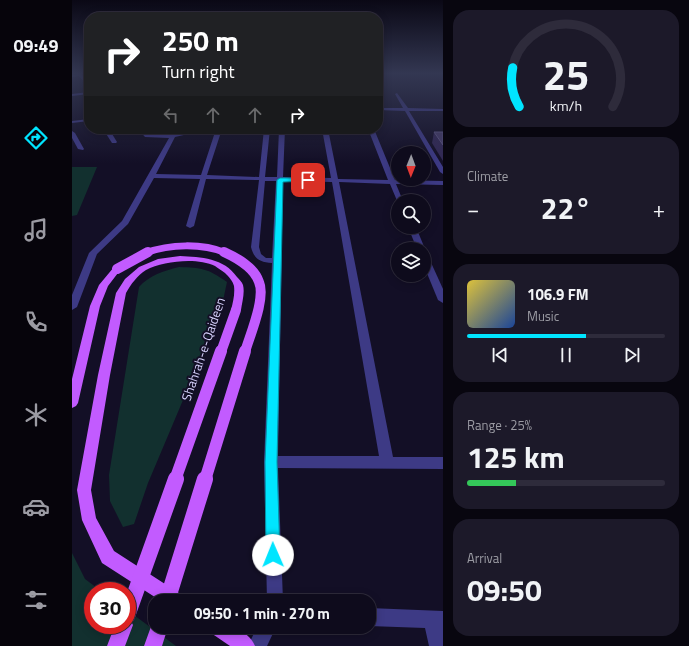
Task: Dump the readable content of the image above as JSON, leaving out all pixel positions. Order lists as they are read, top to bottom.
{
  "streets": {
    "main road": ["Shahrah-e-Qaideen"]
  },
  "north": "bottom",
  "page": {
    "tabs": "09:49",
    "turn": ["250 m", "Turn right"],
    "tile": [
      "Climate",
      ["Range · 25%", "125 km"],
      ["Arrival", "09:50"]
    ],
    "heat": ["−", "22°", "+"],
    "song": ["106.9 FM", "Music"],
    "limit": "30",
    "trip": "09:50 · 1 min · 270 m",
    "gauge": ["25", "km/h"]
  }
}
